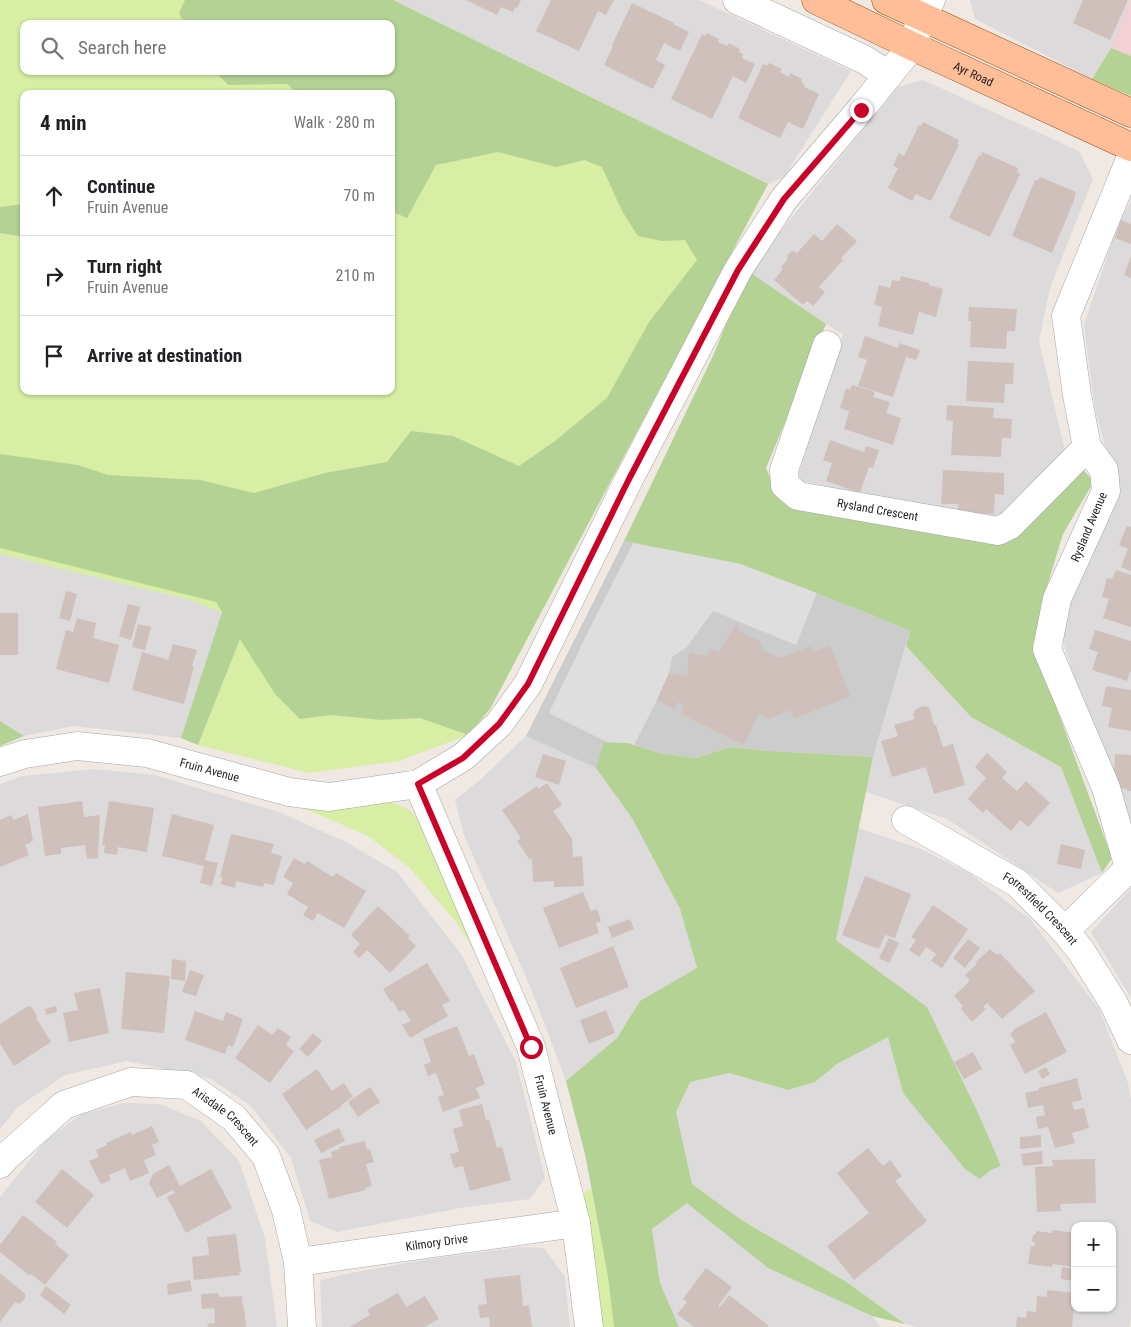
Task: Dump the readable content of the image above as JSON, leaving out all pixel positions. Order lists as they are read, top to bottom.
{
  "streets": {
    "main road": ["Ayr Road"],
    "street": [
      "Rysland Crescent",
      "Rysland Avenue",
      "Fruin Avenue",
      "Forrestfield Crescent",
      "Arisdale Crescent",
      "Kilmory Drive"
    ]
  },
  "crossings": [
    ["Ayr Road", "Fruin Avenue"],
    ["Rysland Crescent", "Rysland Avenue"],
    ["Rysland Avenue", "Forrestfield Crescent"],
    ["Fruin Avenue", "Kilmory Drive"],
    ["Arisdale Crescent", "Kilmory Drive"]
  ],
  "page": {
    "search": "Search here",
    "heading": ["4 min", "Walk · 280 m"],
    "list": [
      ["Continue", "Fruin Avenue", "70 m"],
      ["Turn right", "Fruin Avenue", "210 m"],
      "Arrive at destination"
    ],
    "map_buttons": ["+", "−"]
  }
}
